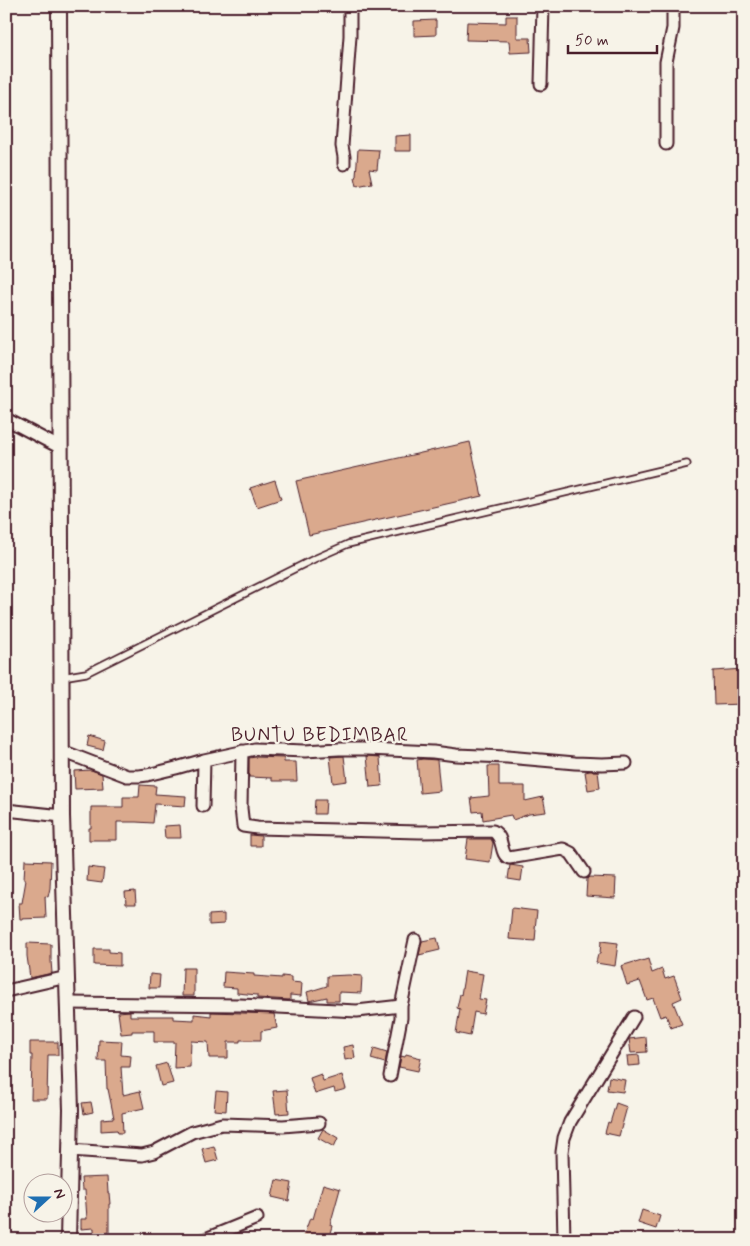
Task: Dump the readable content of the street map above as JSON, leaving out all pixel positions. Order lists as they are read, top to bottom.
{
  "districts": ["BUNTU BEDIMBAR"],
  "scale_bar": "50 m",
  "north": "right"
}
